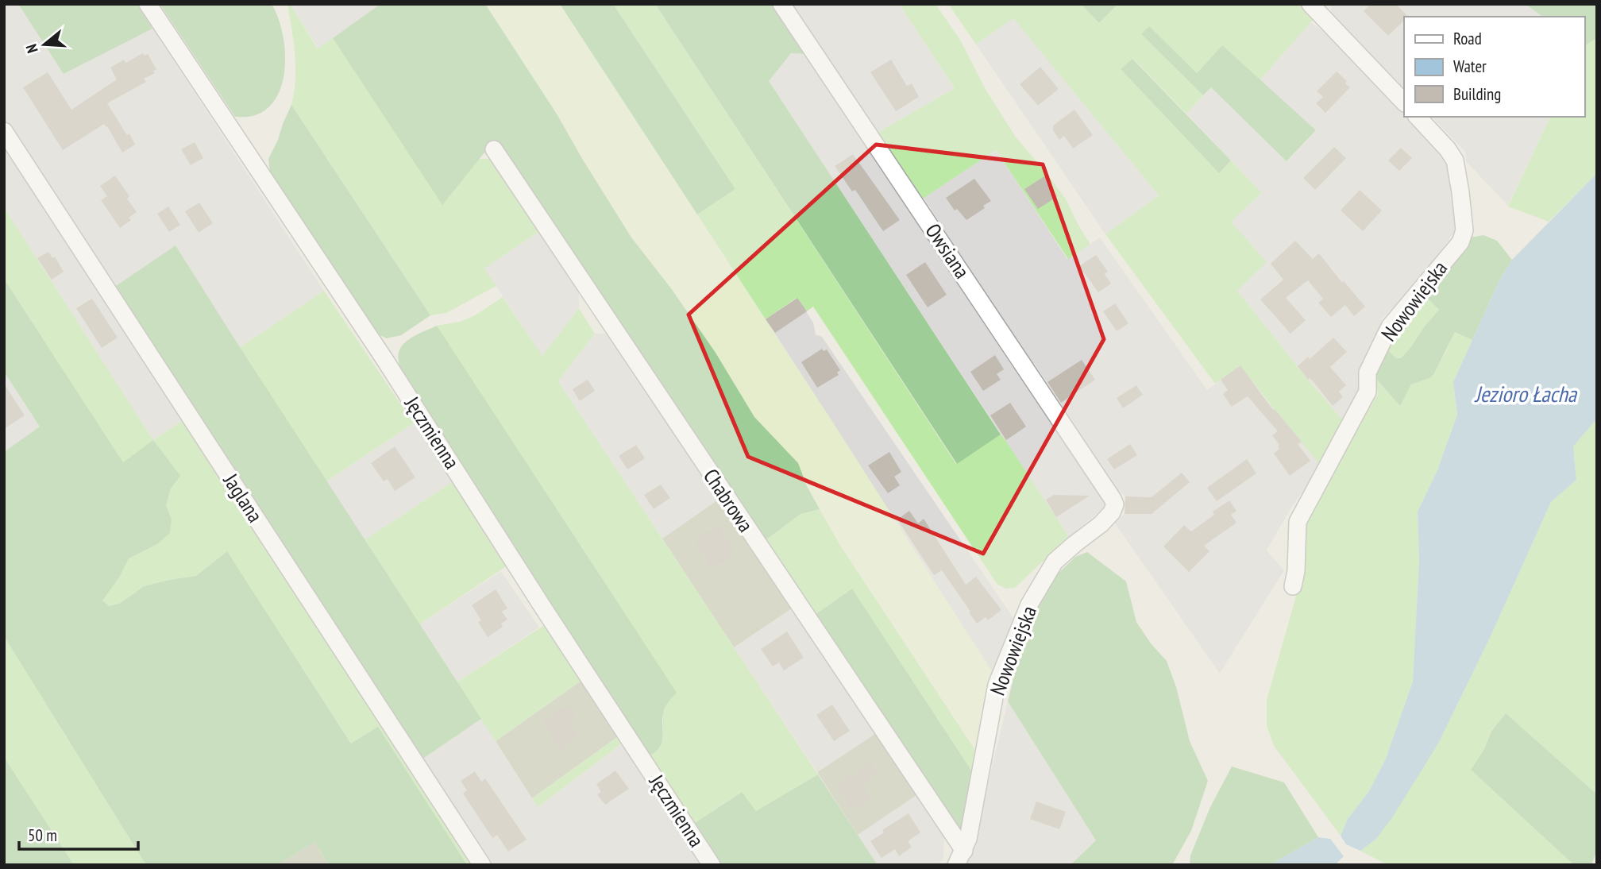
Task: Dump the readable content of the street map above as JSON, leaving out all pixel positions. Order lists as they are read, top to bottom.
{
  "streets": {
    "street": [
      "Owsiana",
      "Nowowiejska",
      "Jęczmienna",
      "Jaglana",
      "Chabrowa"
    ]
  },
  "crossings": [
    ["Owsiana", "Nowowiejska"],
    ["Nowowiejska", "Chabrowa"]
  ],
  "water": ["Jezioro Łacha"],
  "legend": ["Road", "Water", "Building"],
  "scale_bar": "50 m",
  "north": "left"
}
